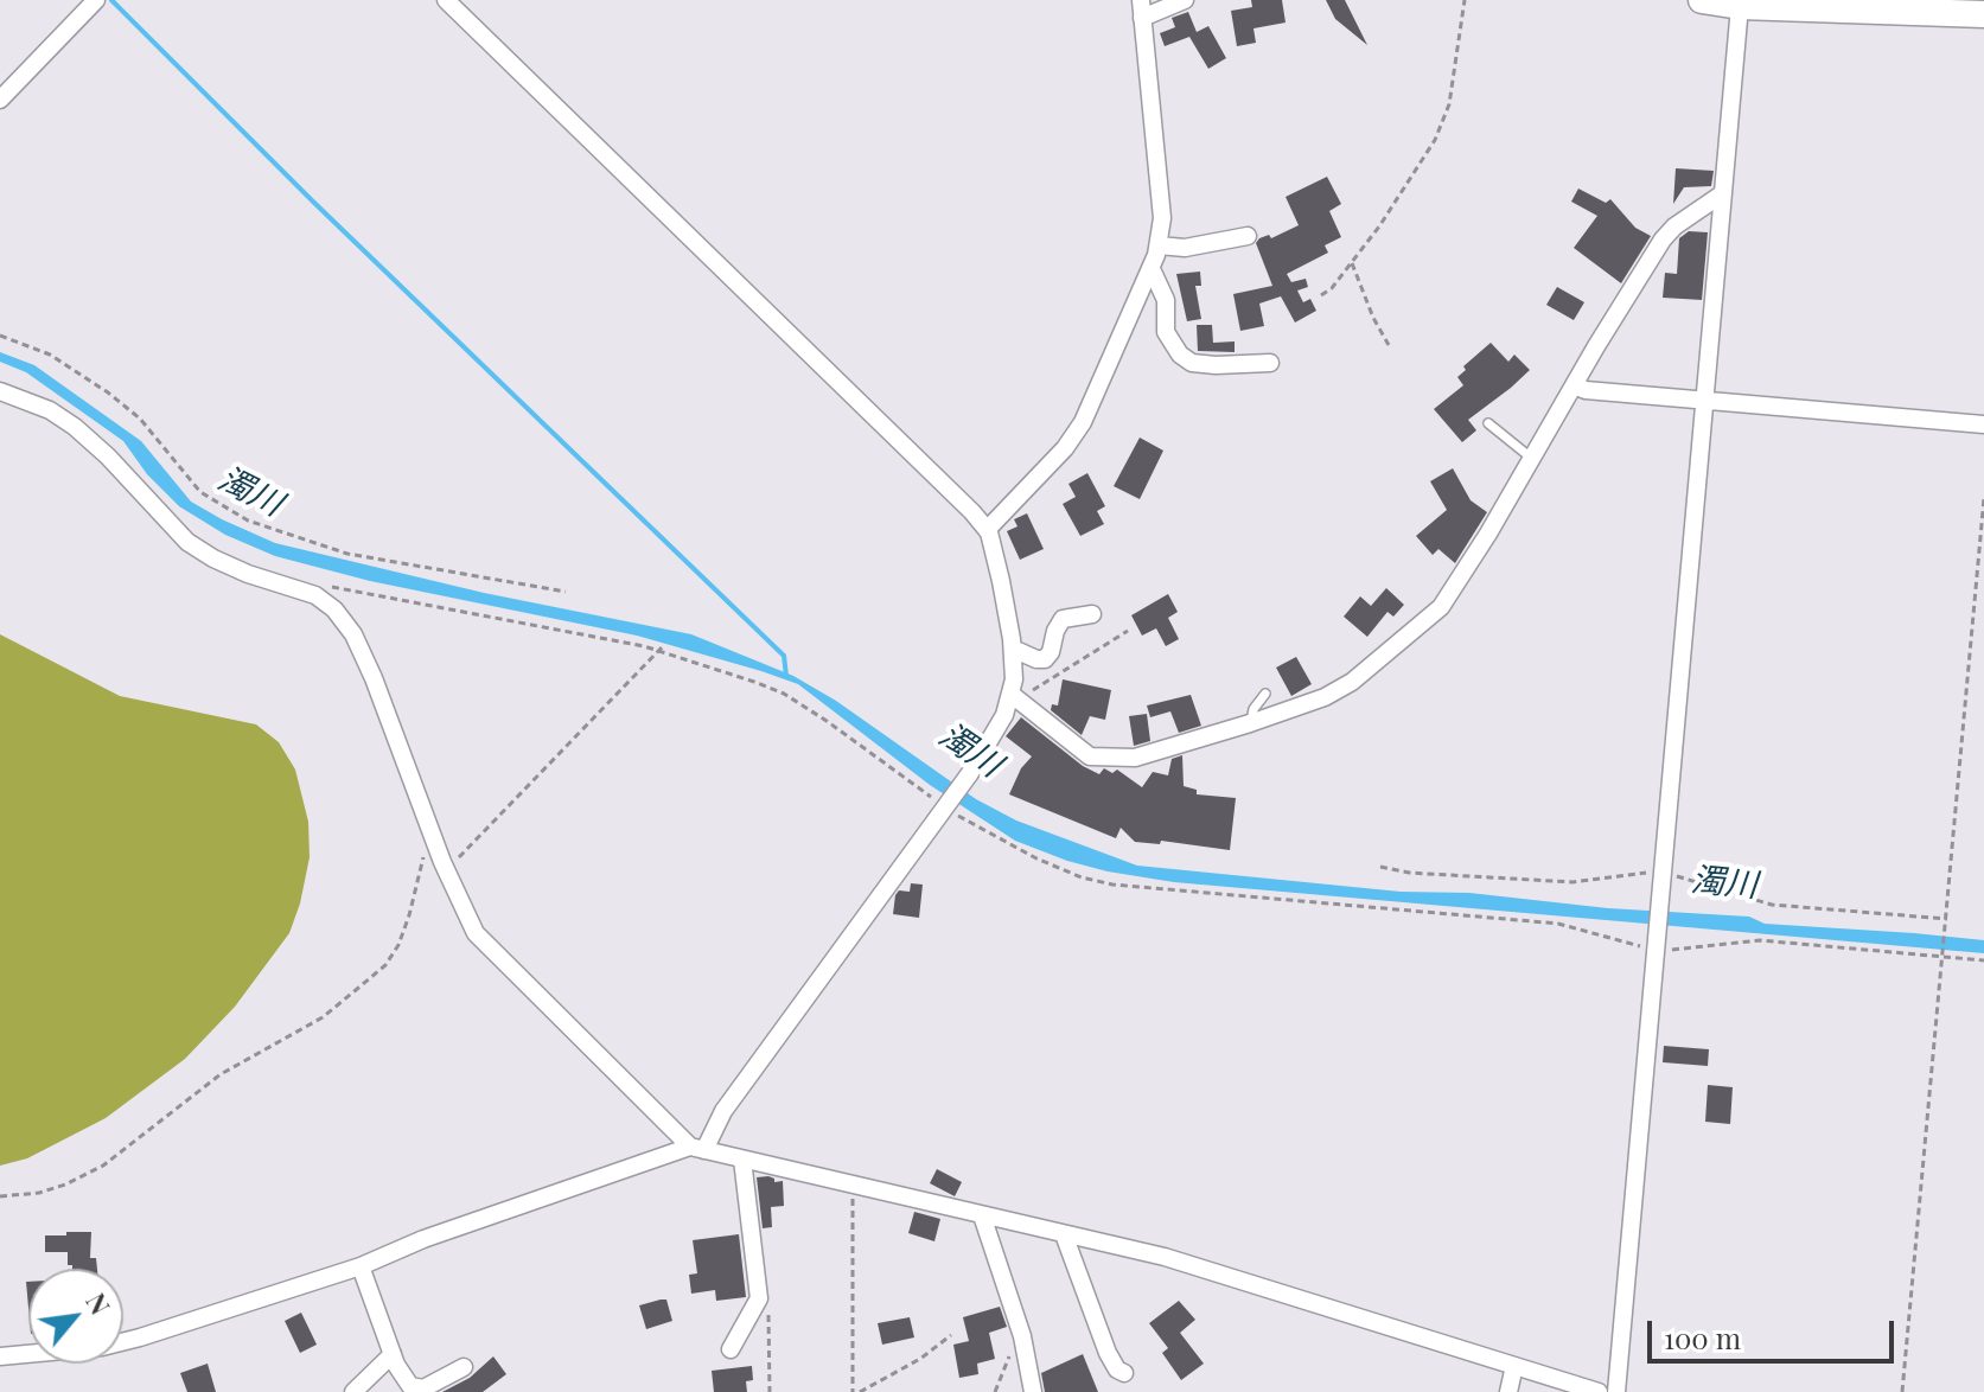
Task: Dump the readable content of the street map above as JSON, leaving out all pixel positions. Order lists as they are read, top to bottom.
{
  "water": ["濁川"],
  "scale_bar": "100 m",
  "north": "top right"
}
